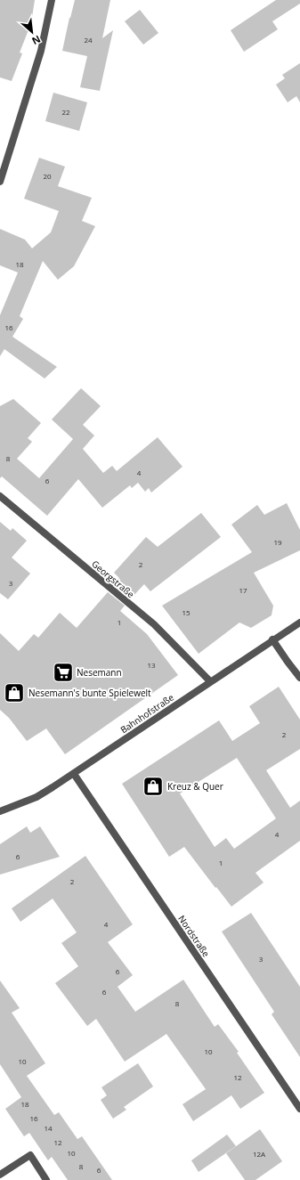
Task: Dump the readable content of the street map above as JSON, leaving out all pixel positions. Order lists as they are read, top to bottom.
{
  "streets": {
    "street": ["Georgstraße", "Bahnhofstraße", "Nordstraße"]
  },
  "crossings": [
    ["Georgstraße", "Bahnhofstraße"],
    ["Bahnhofstraße", "Nordstraße"]
  ],
  "places": {
    "supermarket": ["Nesemann"],
    "shop": ["Nesemann's bunte Spielewelt", "Kreuz & Quer"]
  },
  "house_numbers": [
    "24",
    "22",
    "20",
    "18",
    "16",
    "8",
    "4",
    "6",
    "19",
    "2",
    "3",
    "17",
    "15",
    "1",
    "13",
    "2",
    "4",
    "6",
    "1",
    "2",
    "4",
    "3",
    "6",
    "6",
    "8",
    "10",
    "10",
    "12",
    "18",
    "16",
    "14",
    "12",
    "10",
    "12A",
    "8",
    "6"
  ],
  "north": "bottom right"
}
